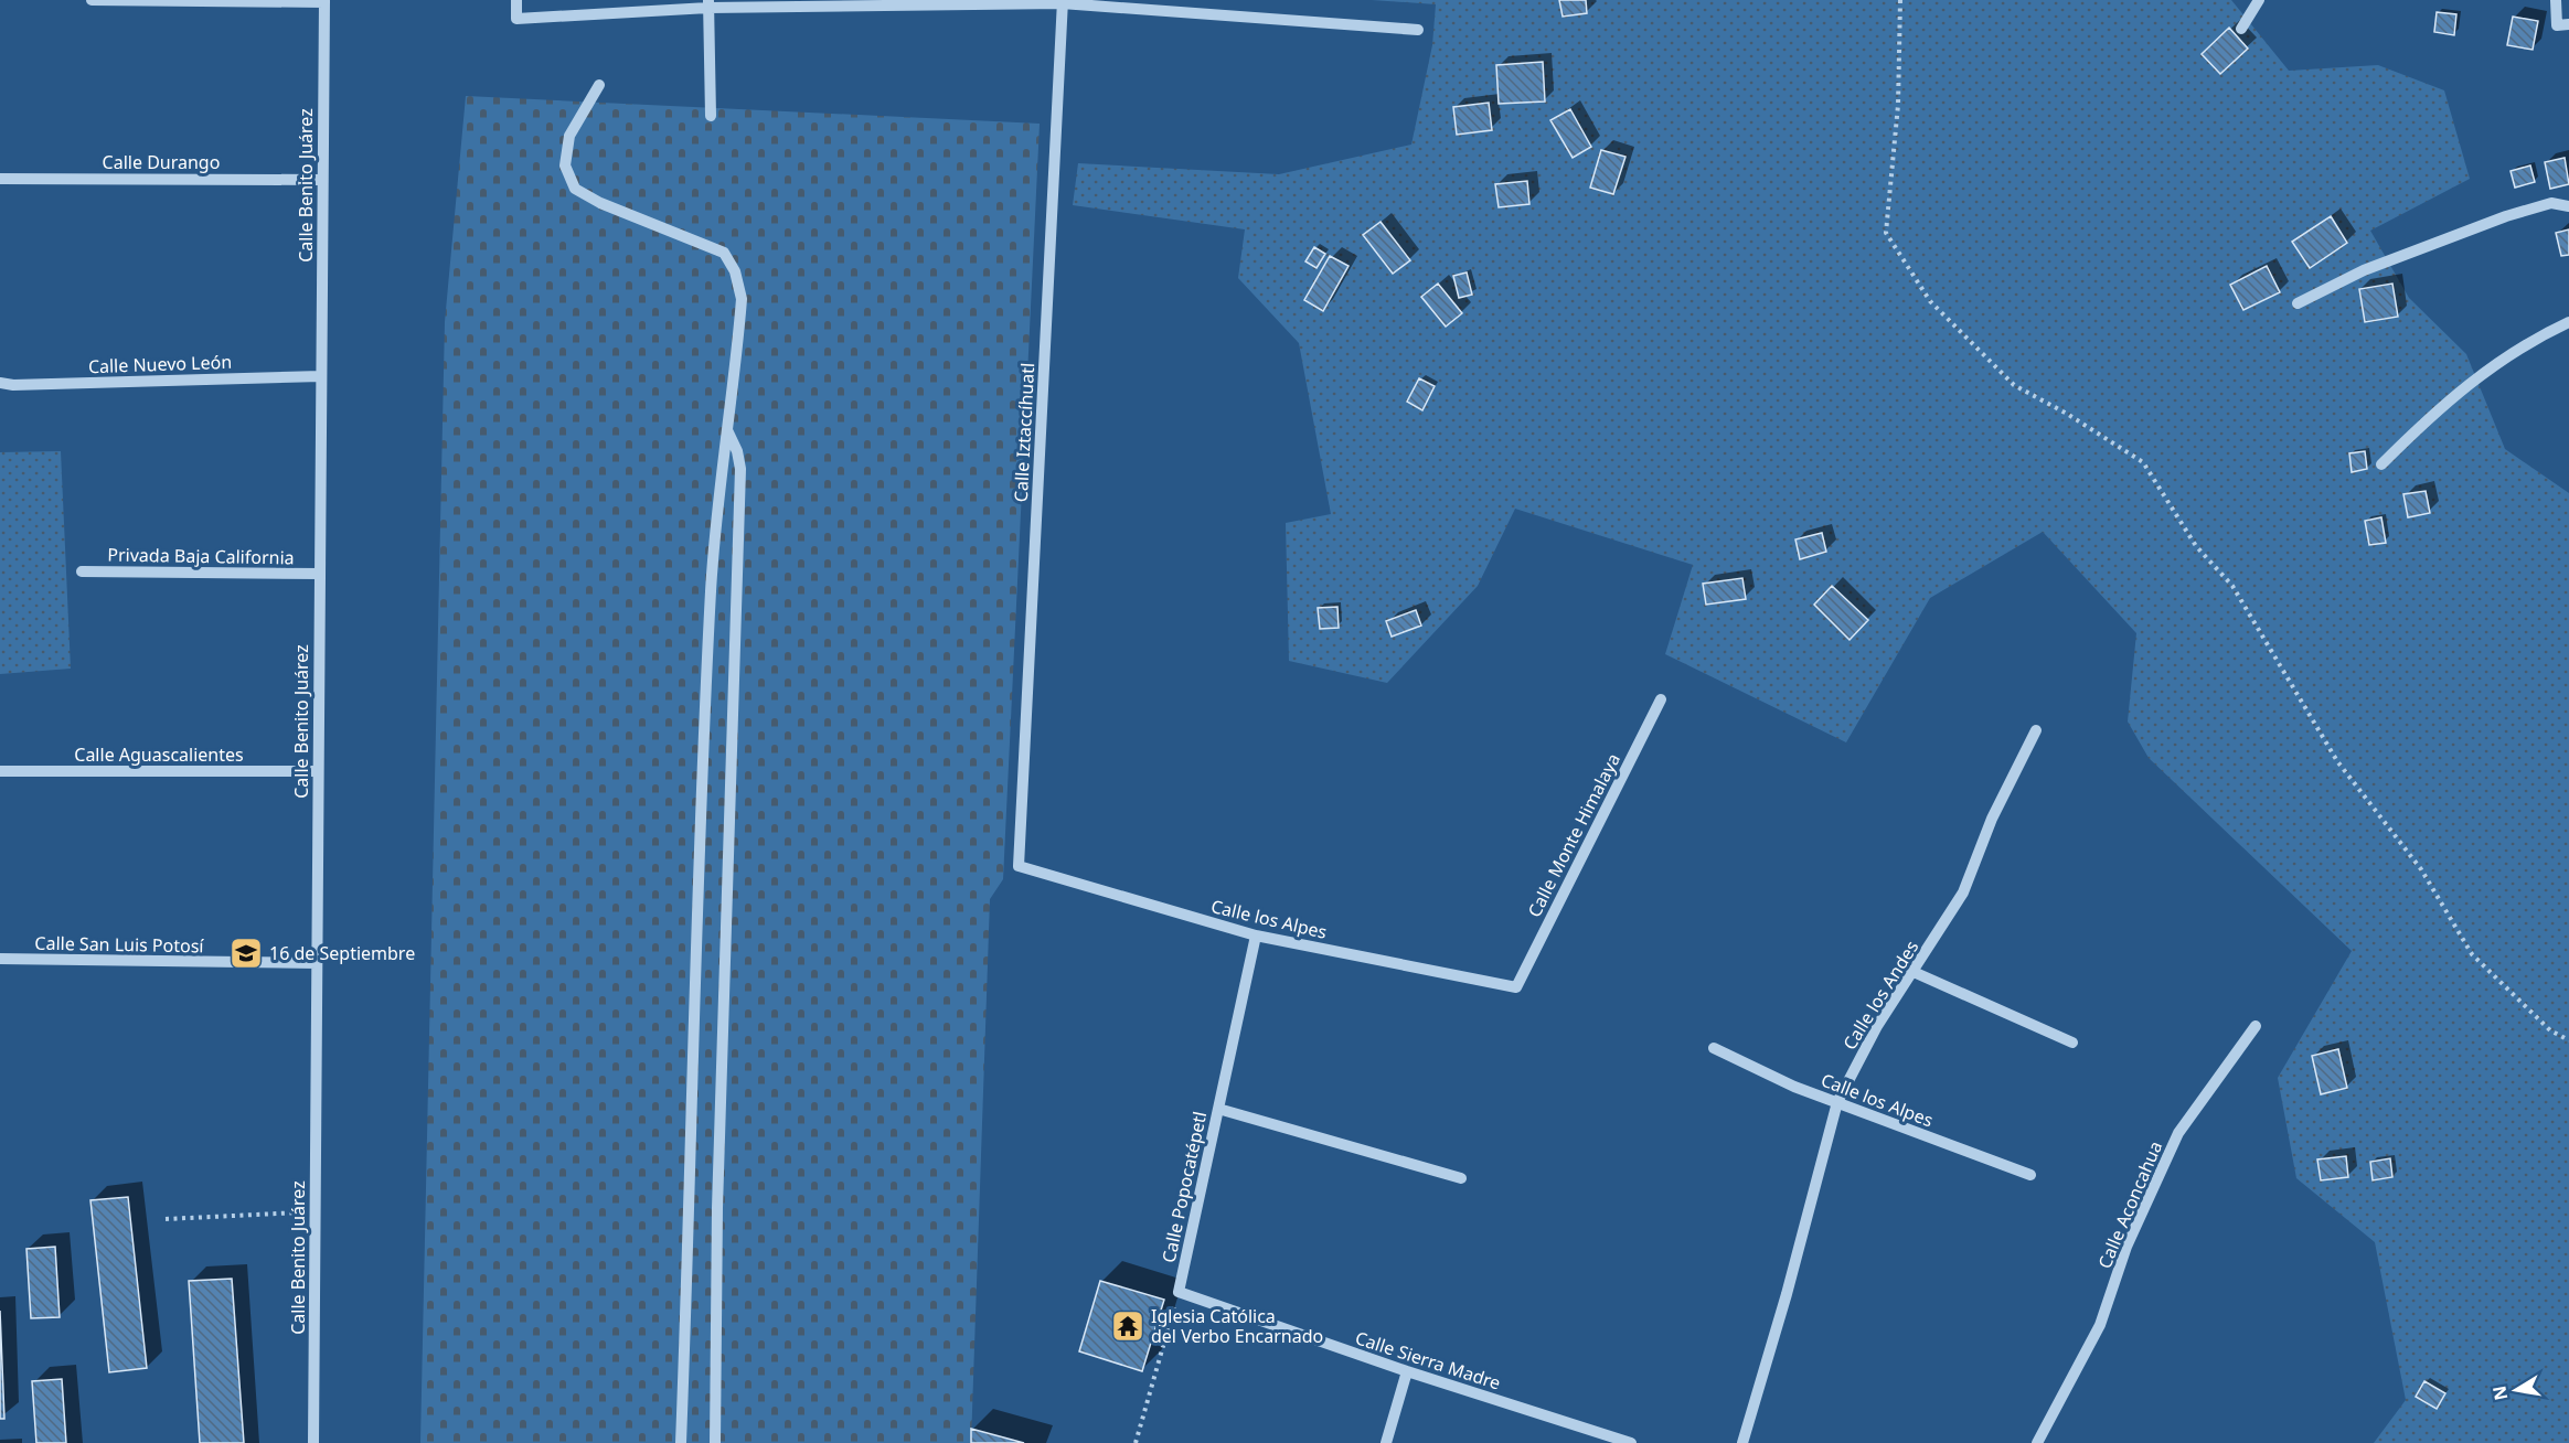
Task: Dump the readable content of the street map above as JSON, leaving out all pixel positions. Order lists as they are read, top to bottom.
{
  "streets": {
    "street": [
      "Calle Durango",
      "Calle Benito Juárez",
      "Calle Nuevo León",
      "Calle Iztaccíhuatl",
      "Privada Baja California",
      "Calle Aguascalientes",
      "Calle Monte Himalaya",
      "Calle los Alpes",
      "Calle San Luis Potosí",
      "Calle los Andes",
      "Calle Popocatépetl",
      "Calle Aconcahua",
      "Calle Sierra Madre"
    ]
  },
  "crossings": [
    ["Calle Durango", "Calle Benito Juárez"],
    ["Calle Benito Juárez", "Calle Nuevo León"],
    ["Calle Benito Juárez", "Privada Baja California"],
    ["Calle Benito Juárez", "Calle Aguascalientes"],
    ["Calle Benito Juárez", "Calle San Luis Potosí"],
    ["Calle Iztaccíhuatl", "Calle los Alpes"],
    ["Calle Monte Himalaya", "Calle los Alpes"],
    ["Calle los Alpes", "Calle los Andes"],
    ["Calle los Alpes", "Calle Popocatépetl"],
    ["Calle Popocatépetl", "Calle Sierra Madre"]
  ],
  "places": {
    "school or university": ["16 de Septiembre"],
    "temple": ["Iglesia Católica del Verbo Encarnado"]
  },
  "north": "left"
}
